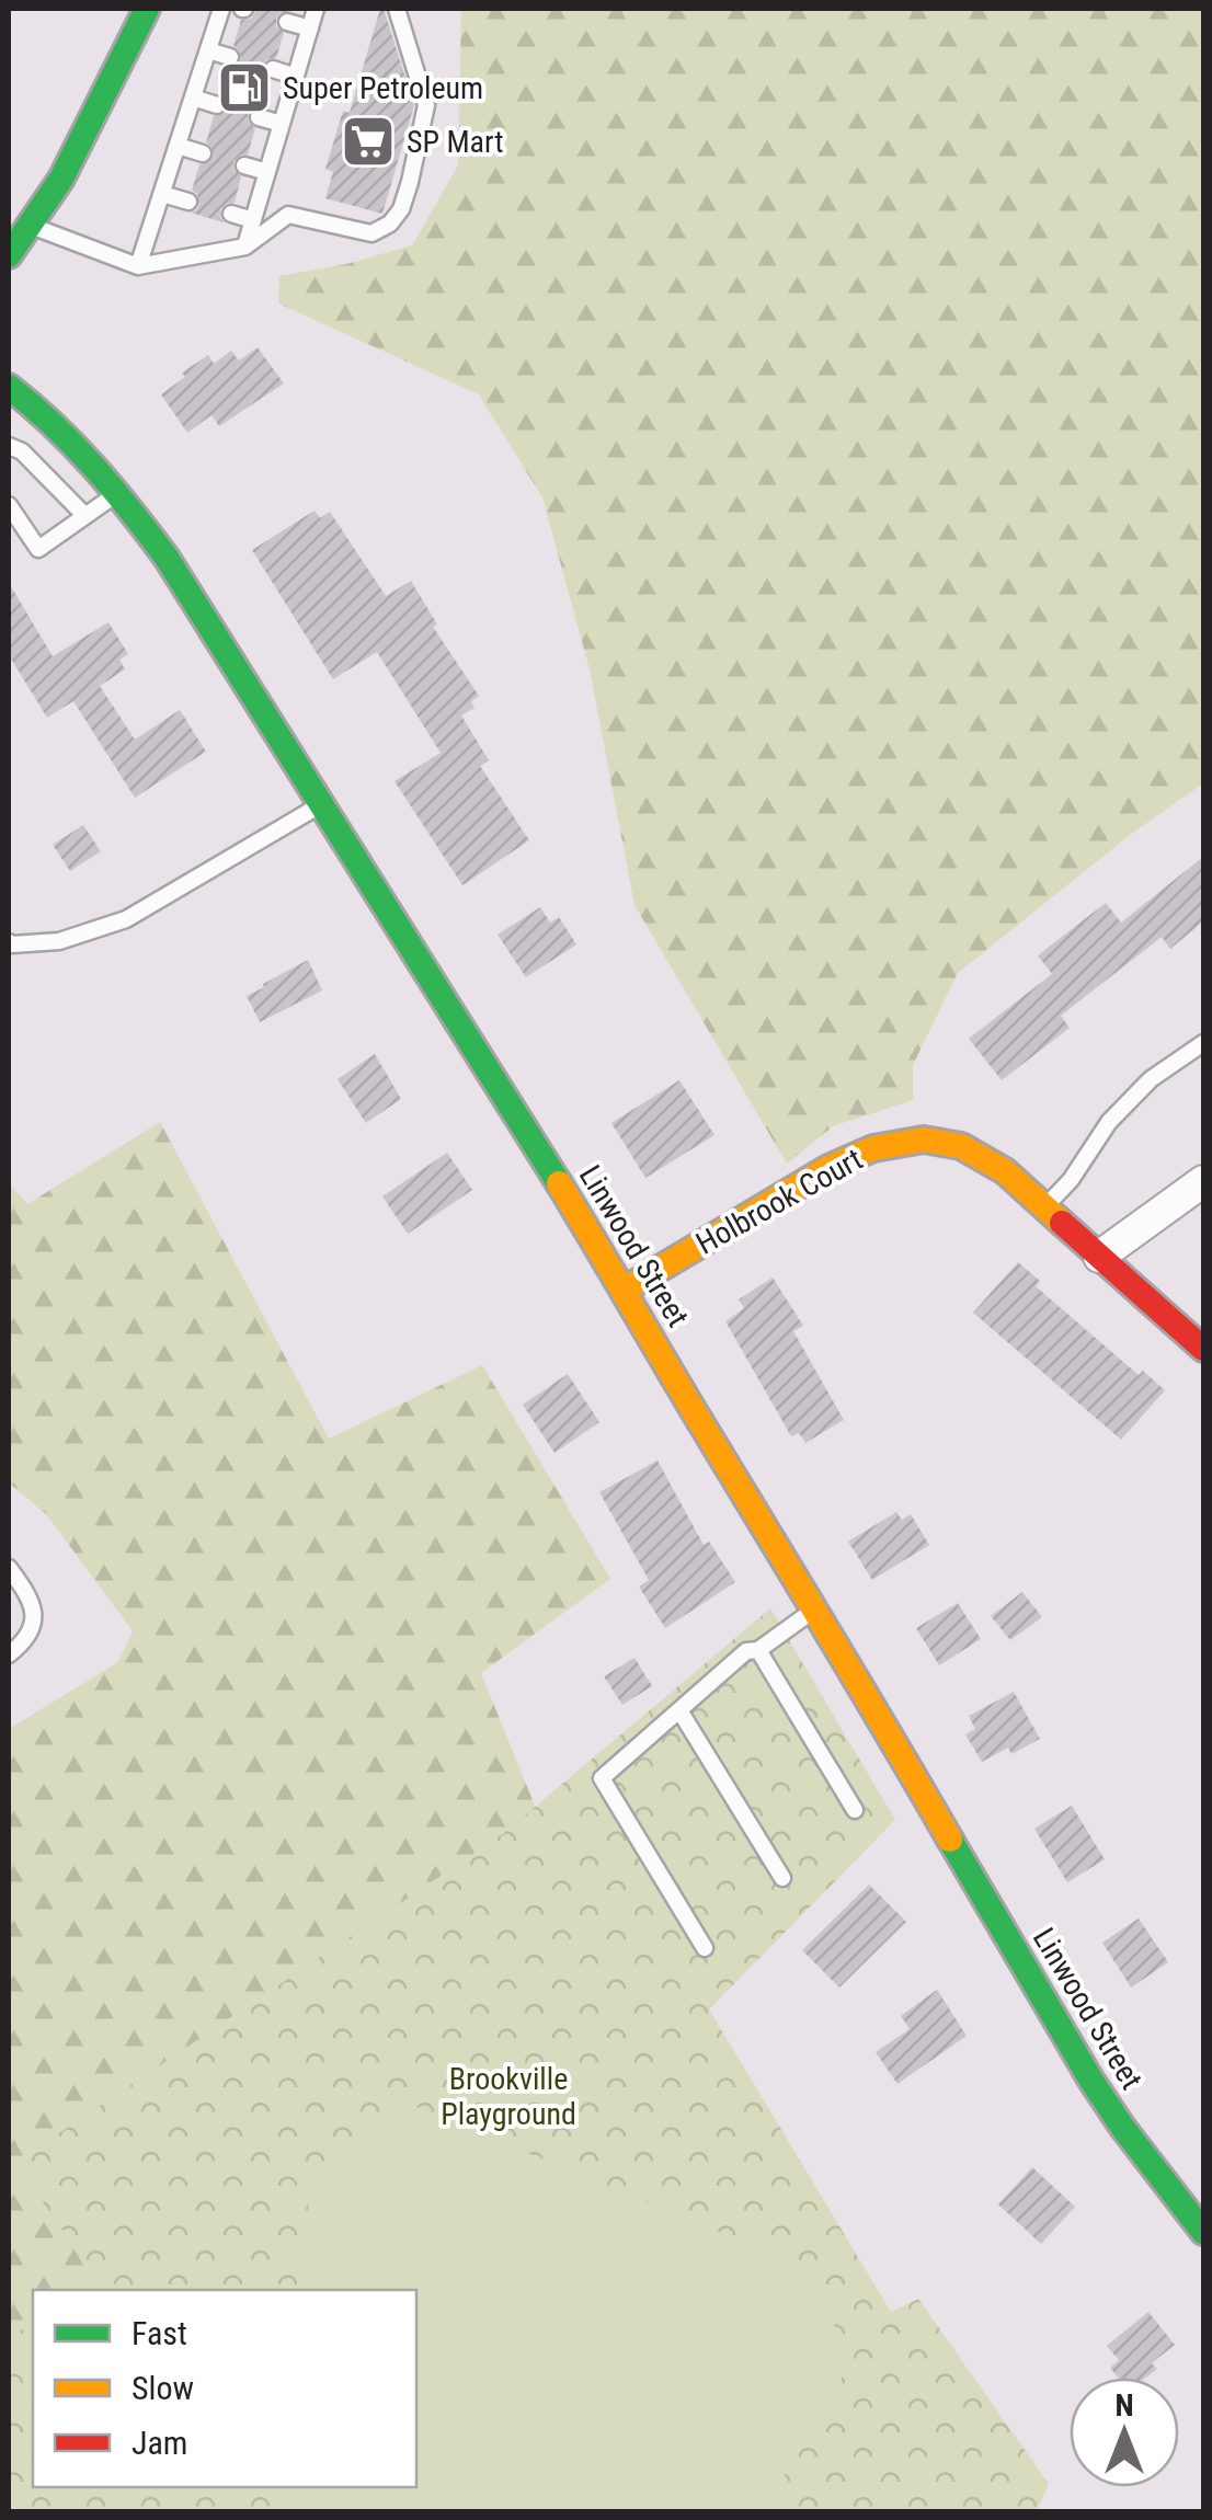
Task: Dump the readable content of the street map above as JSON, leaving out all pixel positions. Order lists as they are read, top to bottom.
{
  "streets": {
    "main road": ["Holbrook Court", "Linwood Street"]
  },
  "crossings": [
    ["Holbrook Court", "Linwood Street"]
  ],
  "parks": ["Brookville Playground"],
  "places": {
    "fuel station": ["Super Petroleum"],
    "supermarket": ["SP Mart"]
  },
  "legend": ["Fast", "Slow", "Jam"],
  "north": "top"
}
